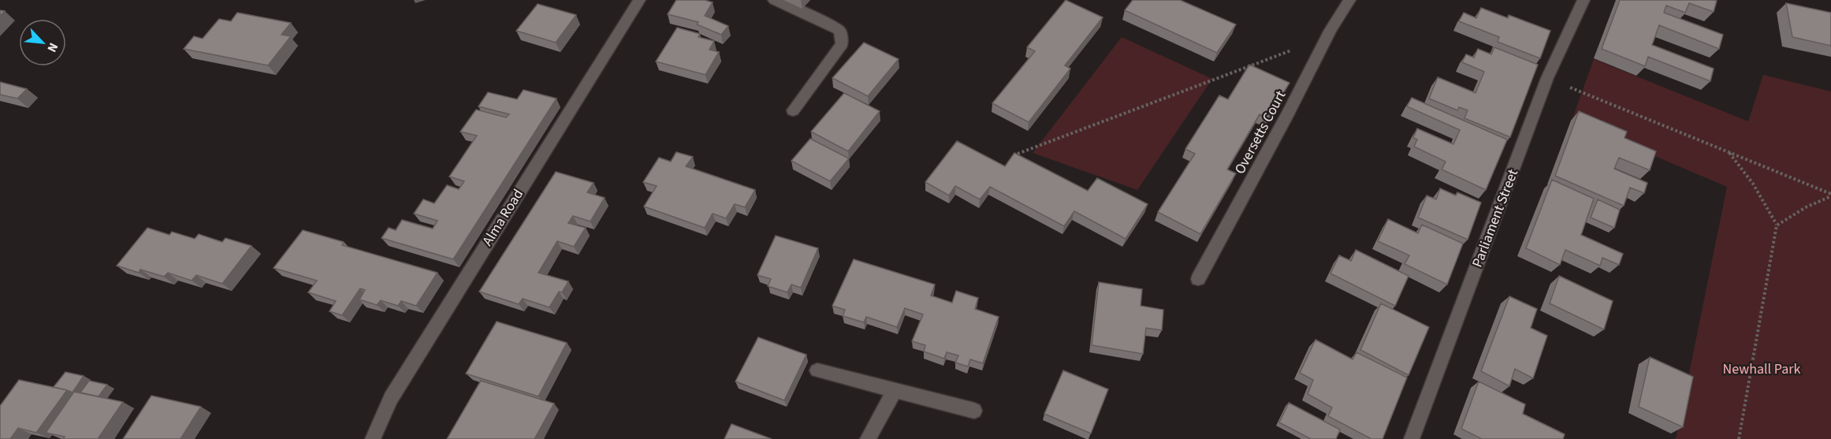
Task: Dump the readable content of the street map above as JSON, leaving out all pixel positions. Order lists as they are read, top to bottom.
{
  "streets": {
    "street": ["Oversetts Court", "Alma Road", "Parliament Street"]
  },
  "parks": ["Newhall Park"],
  "north": "bottom right"
}
